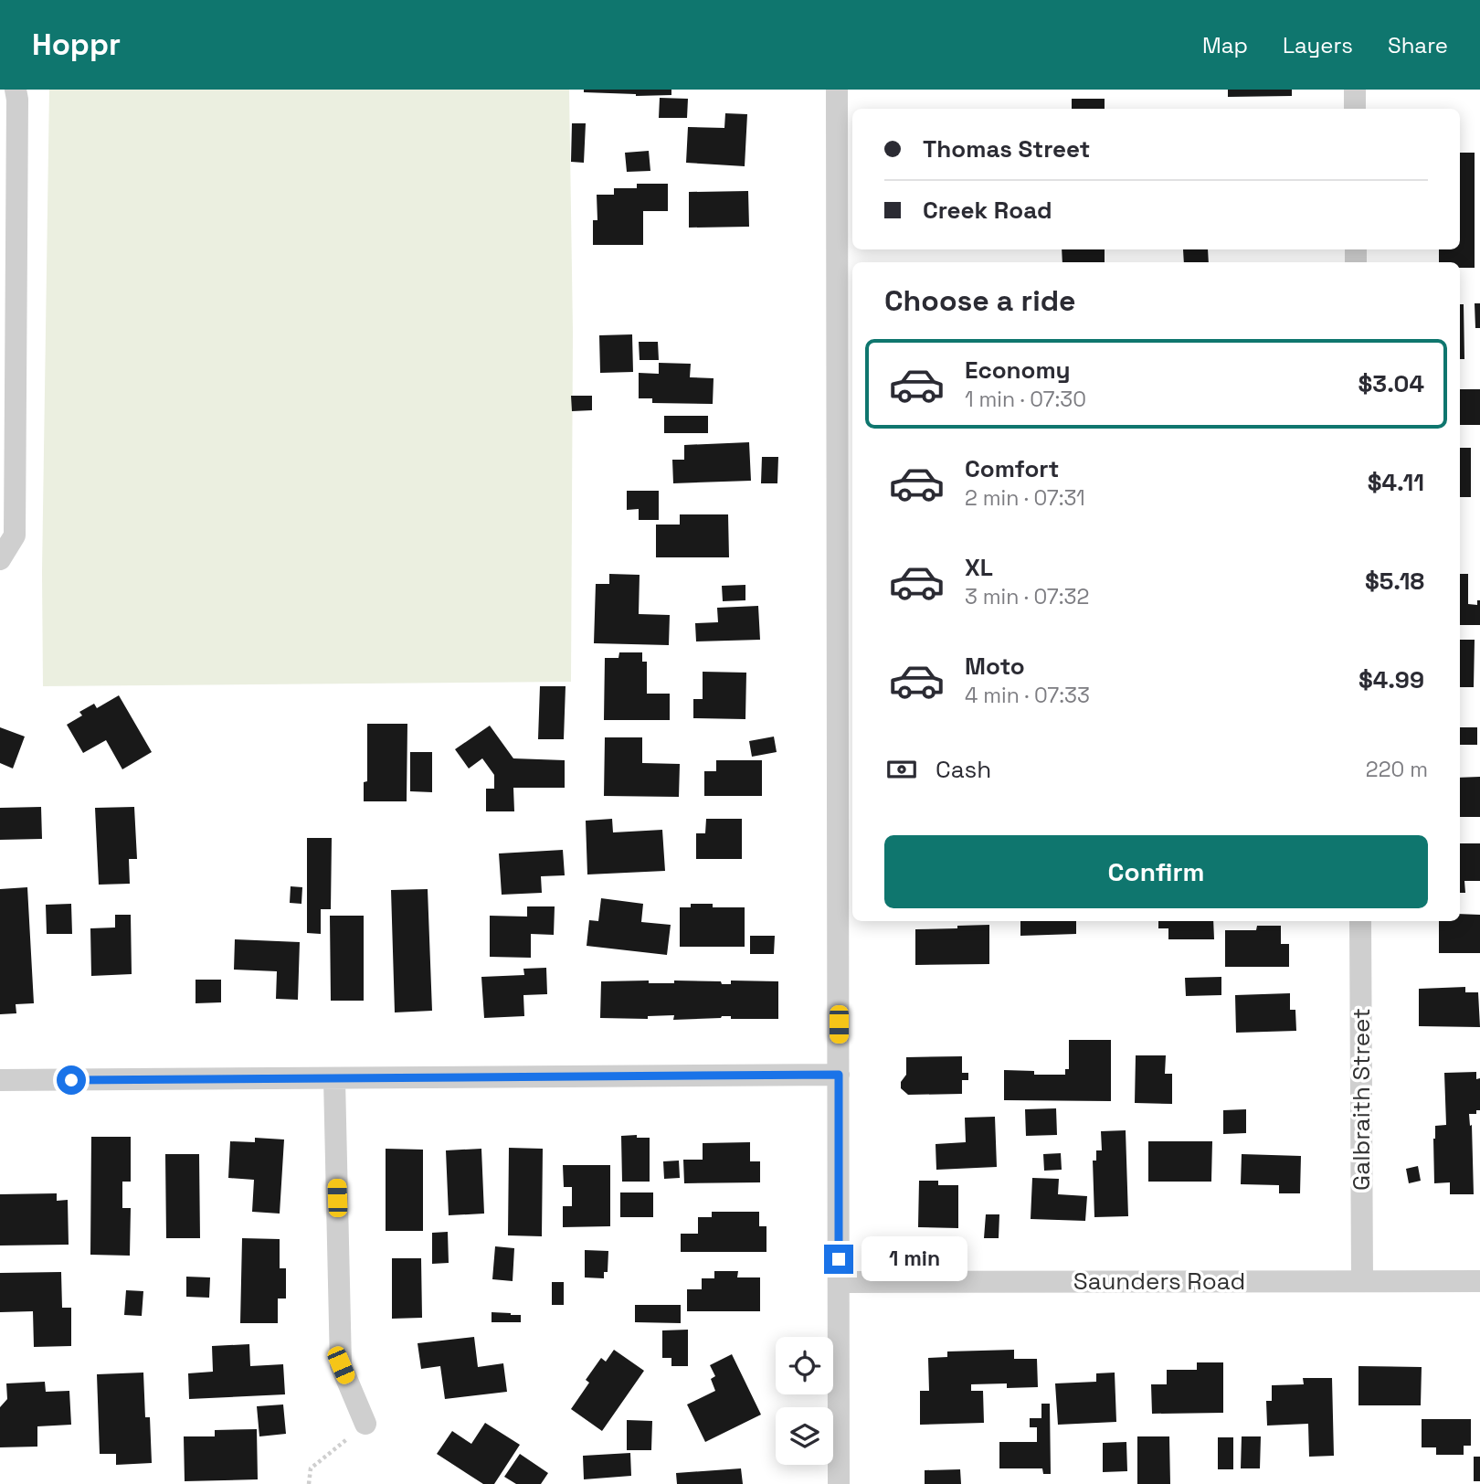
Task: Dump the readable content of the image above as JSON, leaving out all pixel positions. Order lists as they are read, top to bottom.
{
  "streets": {
    "street": ["Galbraith Street", "Saunders Road"]
  },
  "crossings": [
    ["Galbraith Street", "Saunders Road"]
  ],
  "page": {
    "header": "Hoppr",
    "nav": ["Map", "Layers", "Share"],
    "banner": ["Thomas Street", "Creek Road"],
    "heading": "Choose a ride",
    "list": [
      {
        "name": "Economy",
        "note": "1 min · 07:30",
        "value": "$3.04"
      },
      {
        "name": "Comfort",
        "note": "2 min · 07:31",
        "value": "$4.11"
      },
      {
        "name": "XL",
        "note": "3 min · 07:32",
        "value": "$5.18"
      },
      {
        "name": "Moto",
        "note": "4 min · 07:33",
        "value": "$4.99"
      }
    ],
    "pay": ["Cash", "220 m"],
    "buttons": "Confirm",
    "bubble": "1 min"
  }
}
